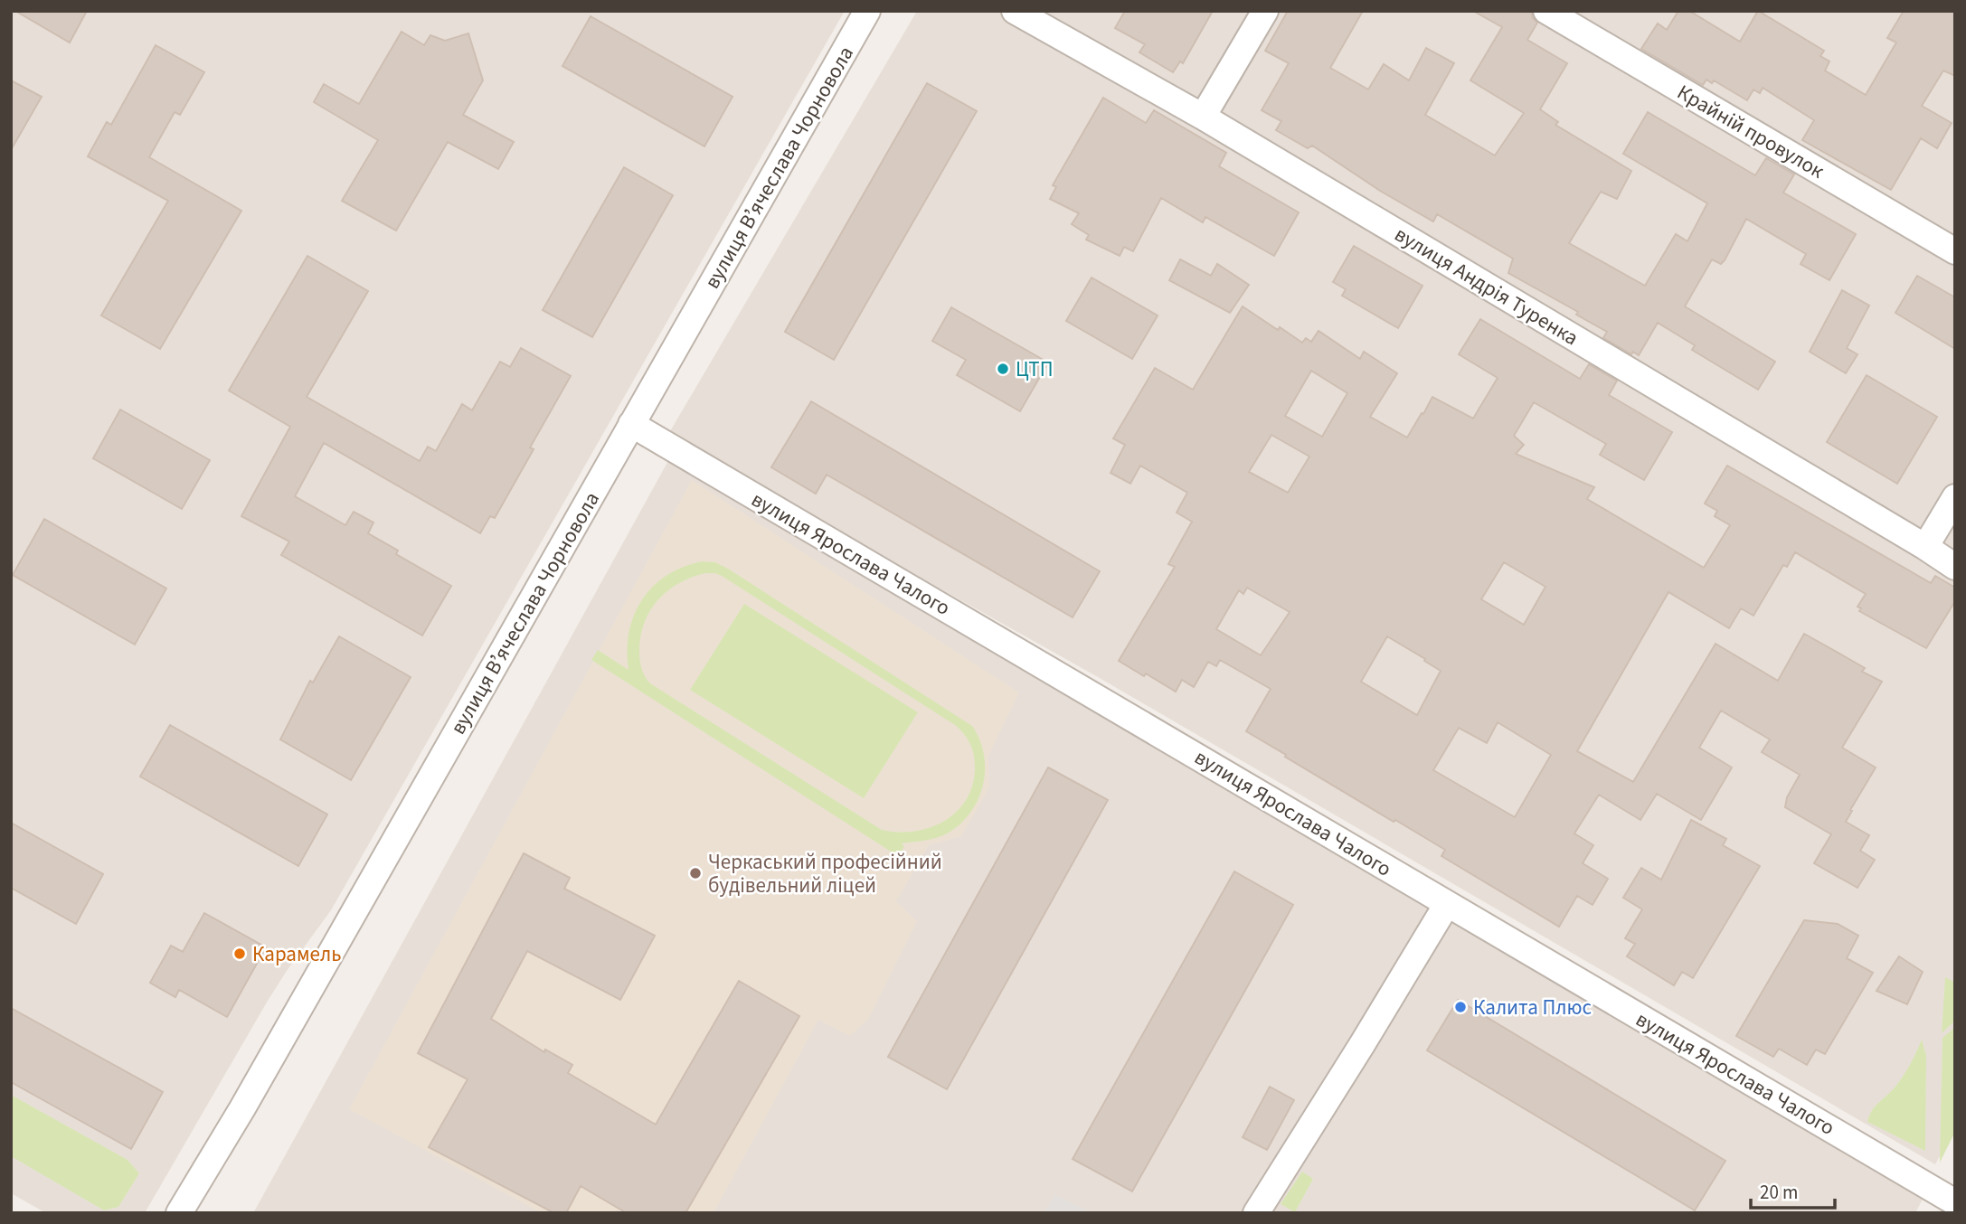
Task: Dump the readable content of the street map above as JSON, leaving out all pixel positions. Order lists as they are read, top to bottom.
{
  "streets": {
    "street": [
      "Крайній провулок",
      "вулиця Вʼячеслава Чорновола",
      "вулиця Андрія Туренка",
      "вулиця Ярослава Чалого"
    ]
  },
  "crossings": [
    ["вулиця Вʼячеслава Чорновола", "вулиця Ярослава Чалого"]
  ],
  "places": [
    "ЦТП",
    "Черкаський професійний будівельний ліцей",
    "Карамель",
    "Калита Плюс"
  ],
  "scale_bar": "20 m"
}
